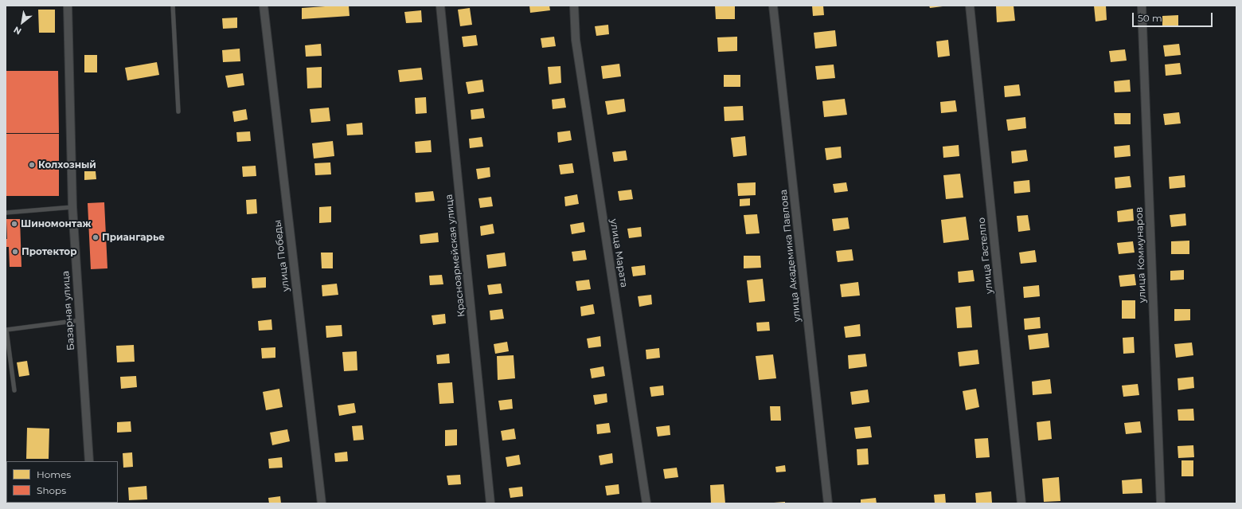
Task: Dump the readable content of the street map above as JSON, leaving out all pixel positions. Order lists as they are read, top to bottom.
{
  "streets": {
    "street": [
      "улица Марата",
      "улица Коммунаров",
      "улица Победы",
      "Красноармейская улица",
      "улица Академика Павлова",
      "улица Гастелло",
      "Базарная улица"
    ]
  },
  "places": [
    "Колхозный",
    "Шиномонтаж",
    "Приангарье",
    "Протектор"
  ],
  "legend": ["Homes", "Shops"],
  "scale_bar": "50 m",
  "north": "bottom left"
}
